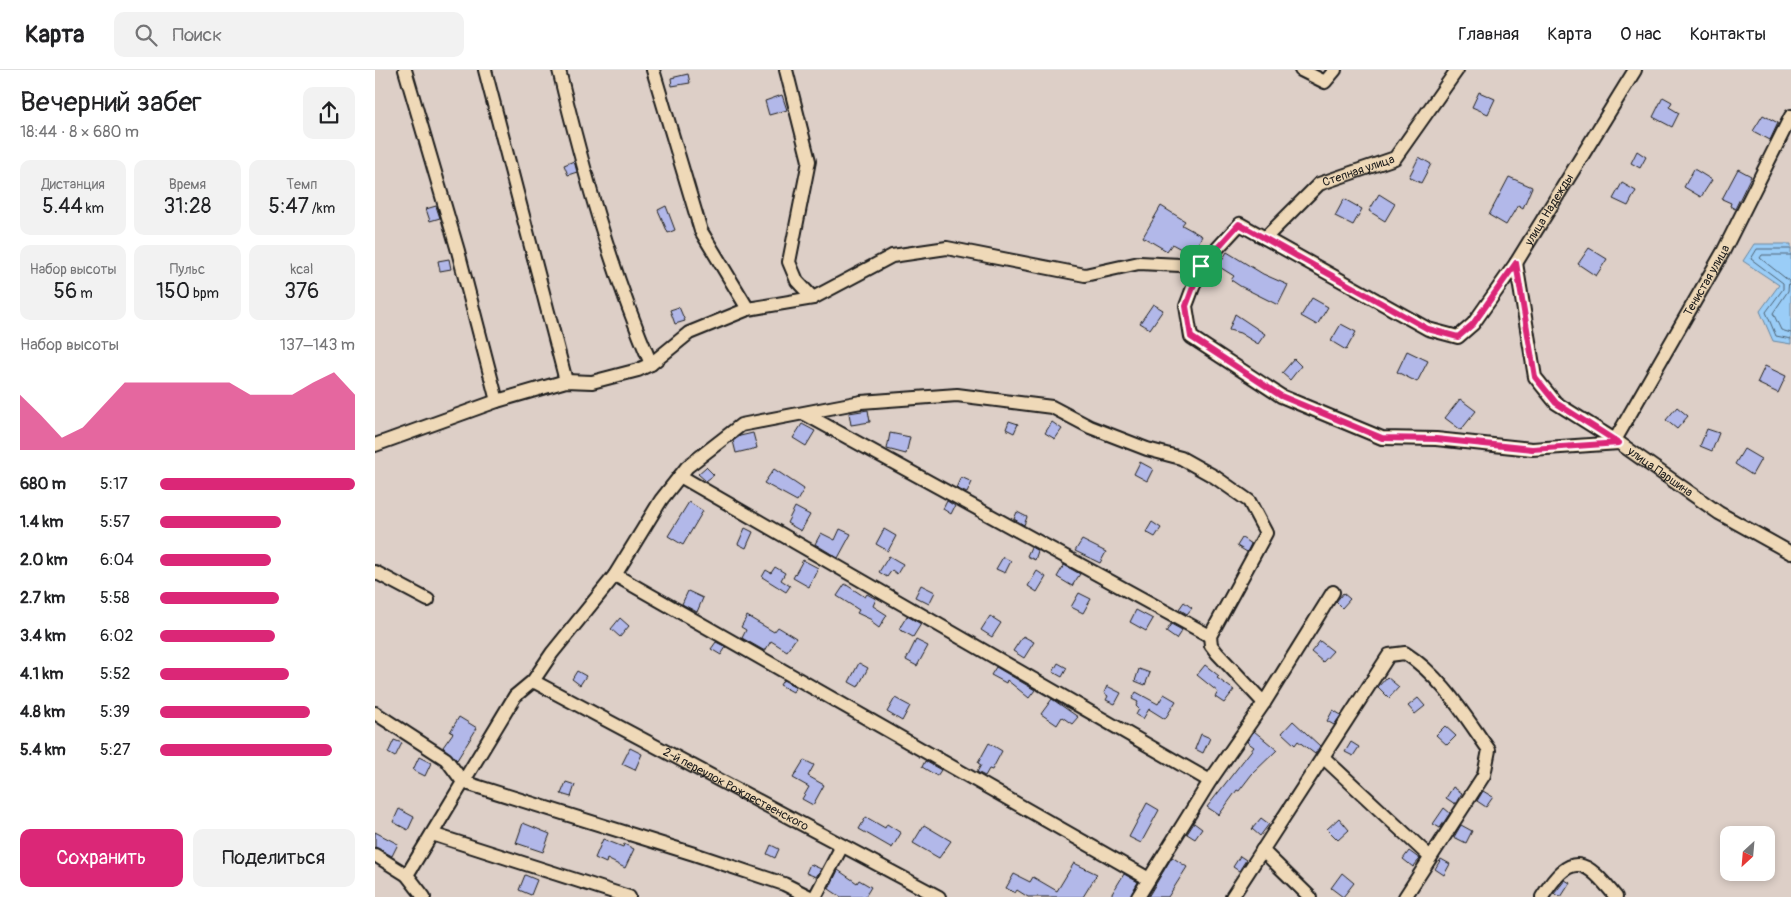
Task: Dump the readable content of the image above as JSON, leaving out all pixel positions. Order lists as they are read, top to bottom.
{
  "streets": {
    "street": [
      "Степная улица",
      "улица Надежды",
      "Тенистая улица",
      "улица Паршина",
      "2-й переулок Рождественского"
    ]
  },
  "crossings": [
    ["Степная улица", "улица Надежды"],
    ["улица Надежды", "улица Паршина"],
    ["Тенистая улица", "улица Паршина"]
  ],
  "north": "bottom left",
  "page": {
    "header": "Карта",
    "search": "Поиск",
    "nav": [
      "Главная",
      "Карта",
      "О нас",
      "Контакты"
    ],
    "heading": ["Вечерний забег", "18:44 · 8 × 680 m"],
    "stats": [
      ["Дистанция", "5.44 km"],
      ["Время", "31:28"],
      ["Темп", "5:47 /km"],
      ["Набор высоты", "56 m"],
      ["Пульс", "150 bpm"],
      ["kcal", "376"]
    ],
    "chart": ["Набор высоты", "137–143 m"],
    "list": [
      {
        "name": "680 m",
        "note": "5:17"
      },
      {
        "name": "1.4 km",
        "note": "5:57"
      },
      {
        "name": "2.0 km",
        "note": "6:04"
      },
      {
        "name": "2.7 km",
        "note": "5:58"
      },
      {
        "name": "3.4 km",
        "note": "6:02"
      },
      {
        "name": "4.1 km",
        "note": "5:52"
      },
      {
        "name": "4.8 km",
        "note": "5:39"
      },
      {
        "name": "5.4 km",
        "note": "5:27"
      }
    ],
    "buttons": ["Сохранить", "Поделиться"]
  }
}
